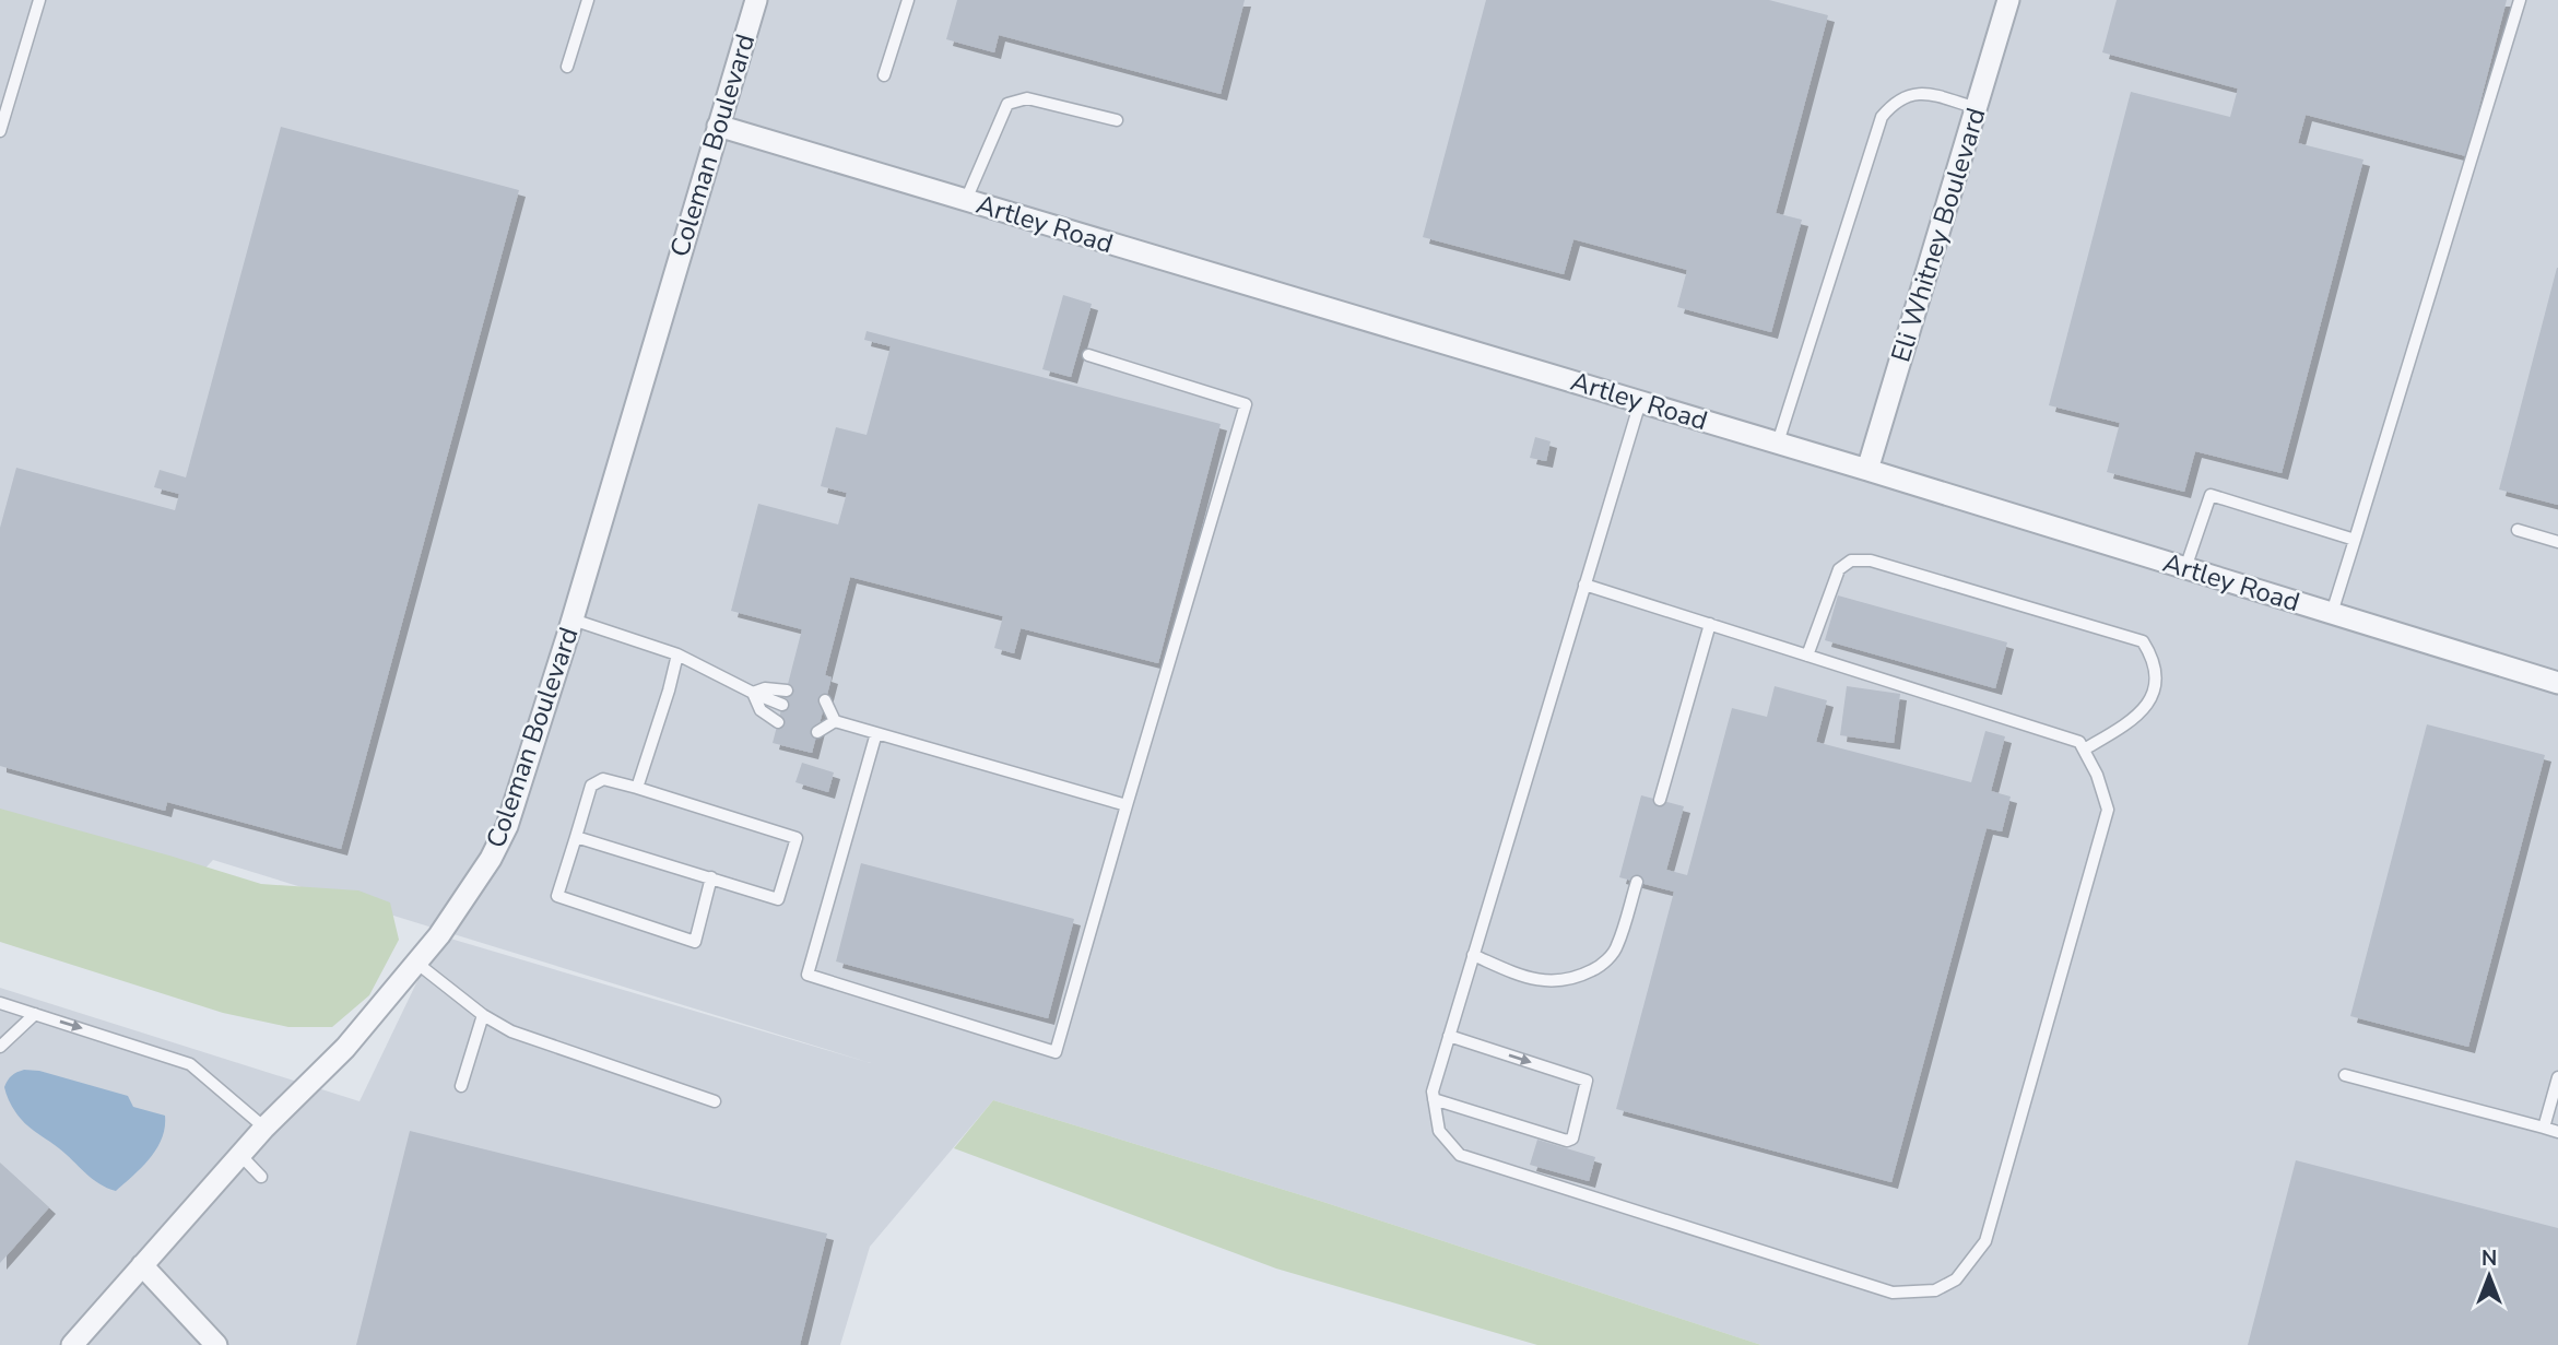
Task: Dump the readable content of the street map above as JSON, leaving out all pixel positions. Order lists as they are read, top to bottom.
{
  "streets": {
    "street": ["Coleman Boulevard", "Artley Road", "Eli Whitney Boulevard"]
  },
  "crossings": [
    ["Coleman Boulevard", "Artley Road"],
    ["Artley Road", "Eli Whitney Boulevard"]
  ],
  "north": "top"
}
